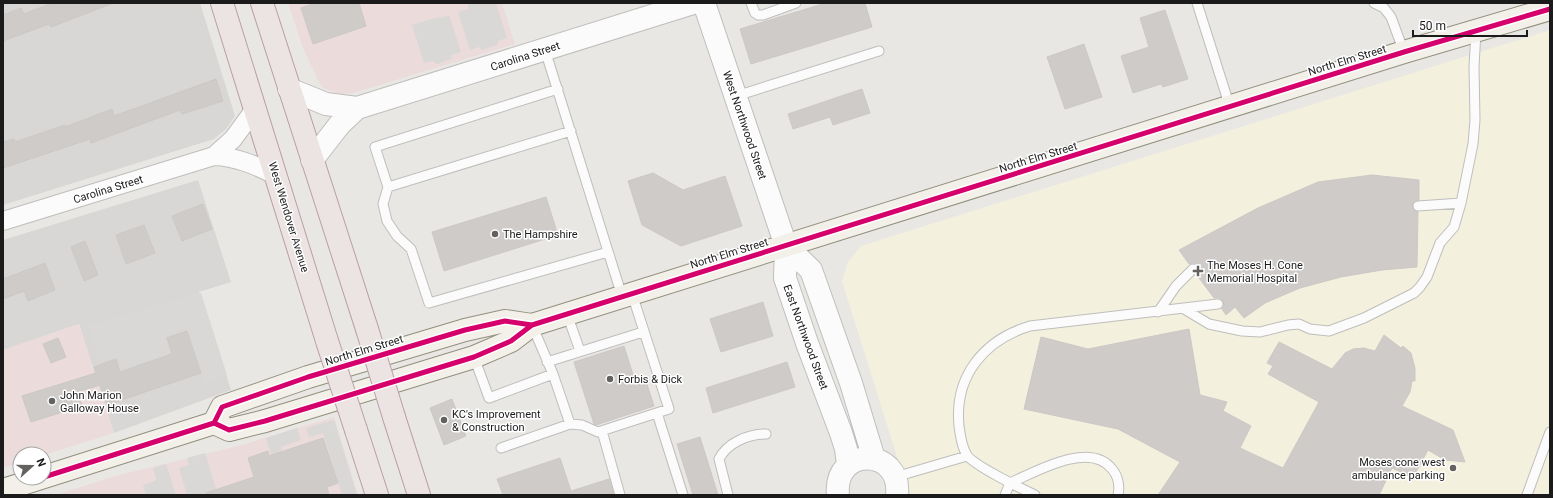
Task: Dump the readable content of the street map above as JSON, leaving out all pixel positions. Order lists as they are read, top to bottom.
{
  "streets": {
    "highway": ["West Wendover Avenue"],
    "main road": ["North Elm Street"],
    "street": ["Carolina Street", "West Northwood Street", "East Northwood Street"]
  },
  "crossings": [
    ["Carolina Street", "West Wendover Avenue"],
    ["North Elm Street", "West Northwood Street"],
    ["North Elm Street", "East Northwood Street"],
    ["West Northwood Street", "East Northwood Street"]
  ],
  "places": {
    "other": [
      "The Hampshire",
      "Forbis & Dick",
      "John Marion Galloway House",
      "KC's Improvement & Construction",
      "Moses cone west ambulance parking"
    ],
    "health": ["The Moses H. Cone Memorial Hospital"]
  },
  "scale_bar": "50 m",
  "north": "right"
}
